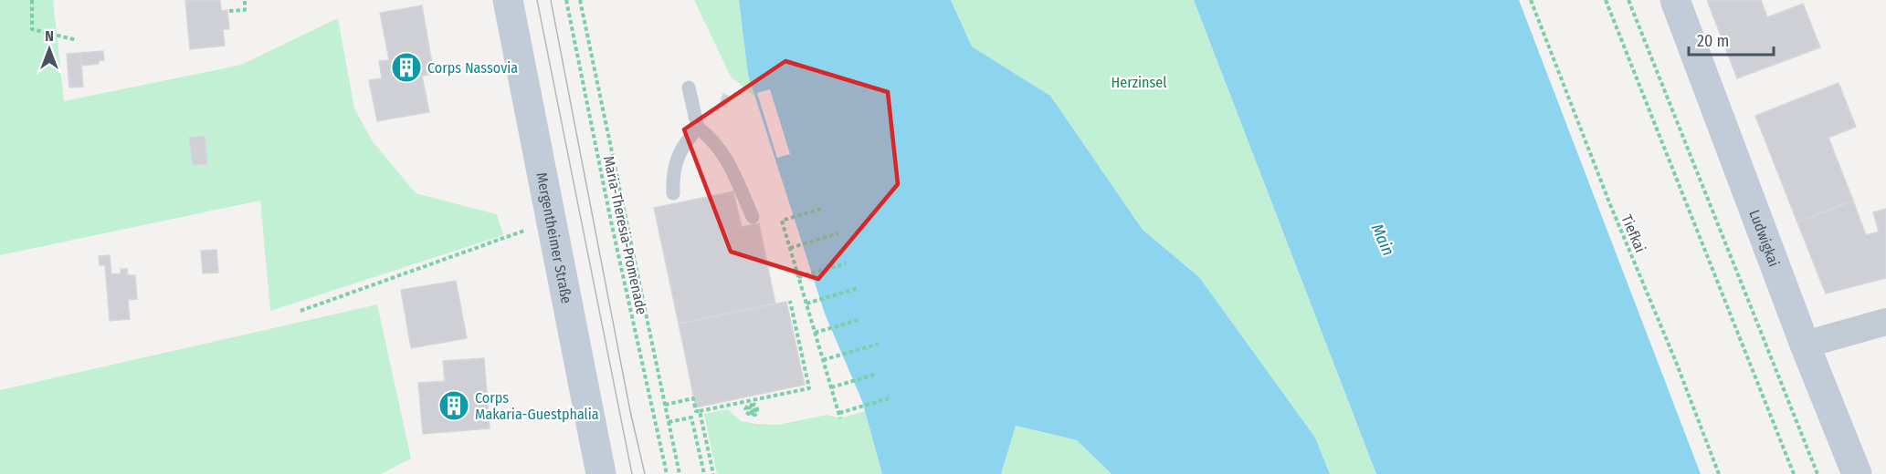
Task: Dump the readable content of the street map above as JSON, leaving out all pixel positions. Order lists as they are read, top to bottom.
{
  "streets": {
    "main road": ["Mergentheimer Straße", "Ludwigkai"],
    "path": ["Tiefkai", "Maria-Theresia-Promenade"]
  },
  "water": ["Main"],
  "parks": ["Herzinsel"],
  "places": {
    "building": ["Corps Nassovia", "Corps Makaria-Guestphalia"]
  },
  "scale_bar": "20 m",
  "north": "top"
}
